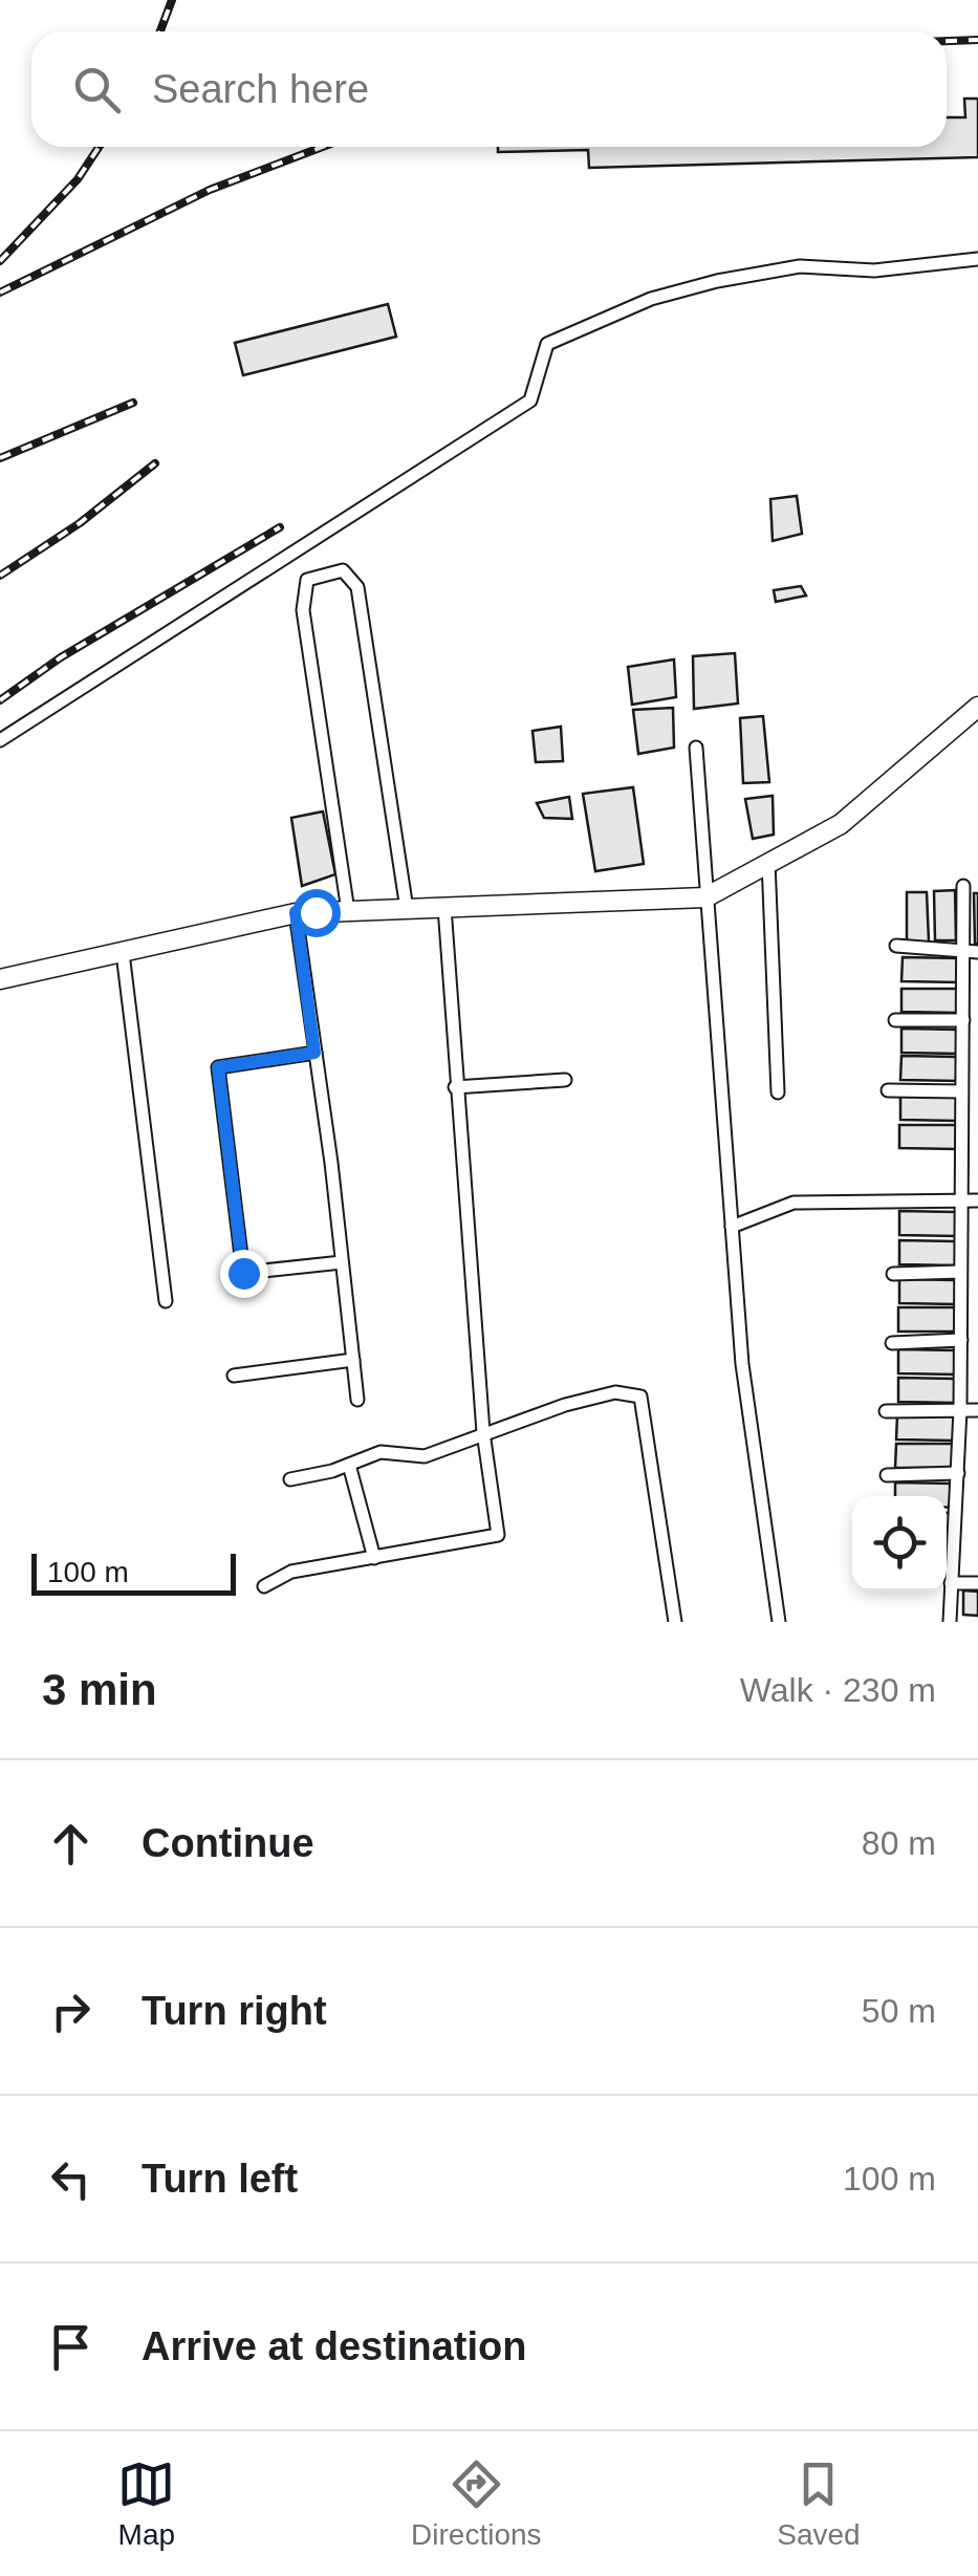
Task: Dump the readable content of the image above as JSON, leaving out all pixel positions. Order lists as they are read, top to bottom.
{
  "scale_bar": "100 m",
  "page": {
    "search": "Search here",
    "scale": "100 m",
    "heading": ["3 min", "Walk · 230 m"],
    "list": [
      ["Continue", "80 m"],
      ["Turn right", "50 m"],
      ["Turn left", "100 m"],
      "Arrive at destination"
    ],
    "nav": ["Map", "Directions", "Saved"]
  }
}
